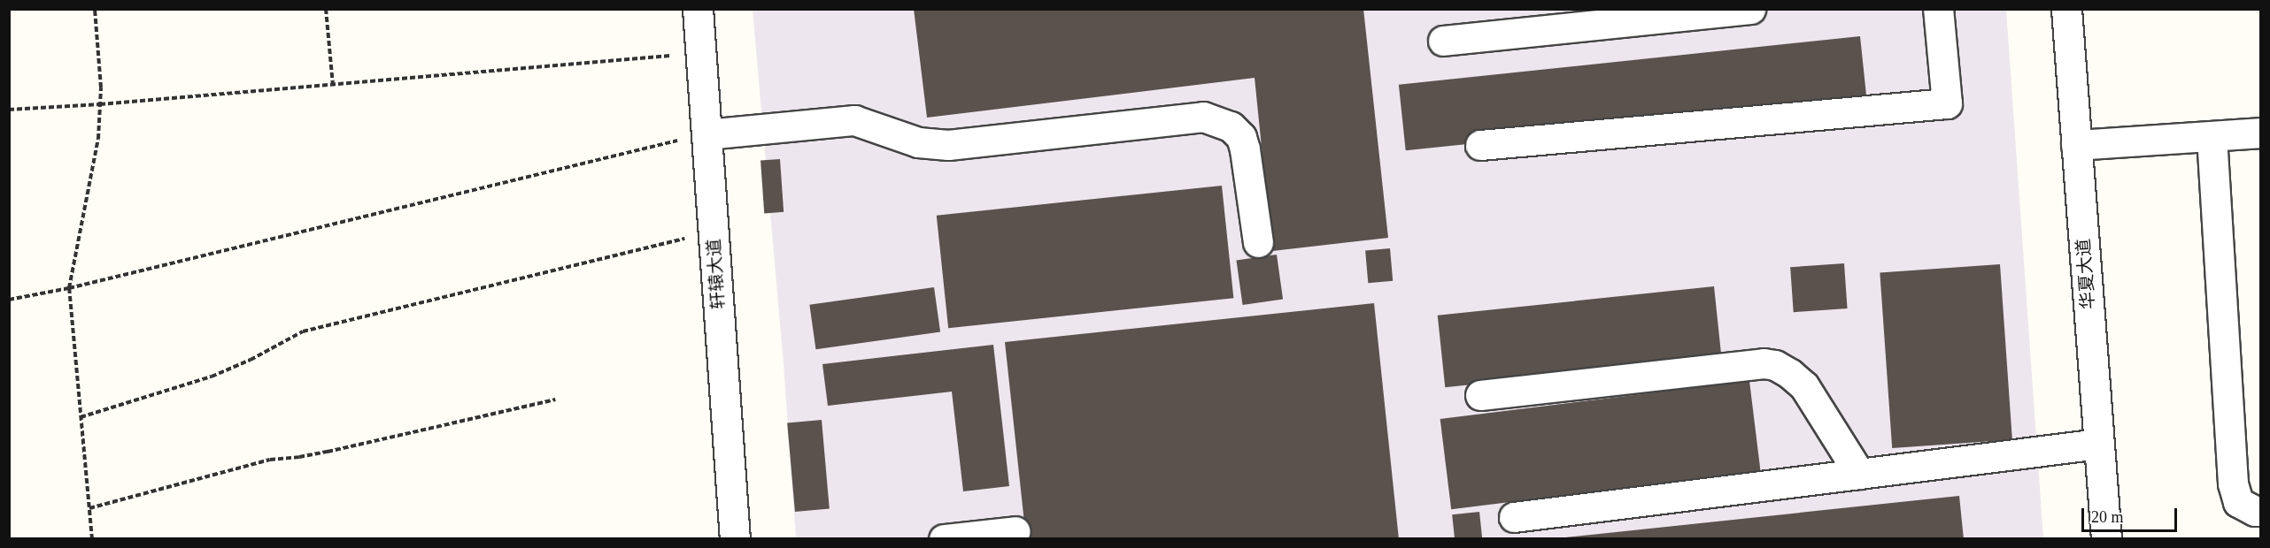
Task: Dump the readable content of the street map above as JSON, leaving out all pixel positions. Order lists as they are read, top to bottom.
{
  "streets": {
    "street": ["轩辕大道", "华夏大道"]
  },
  "scale_bar": "20 m"
}
